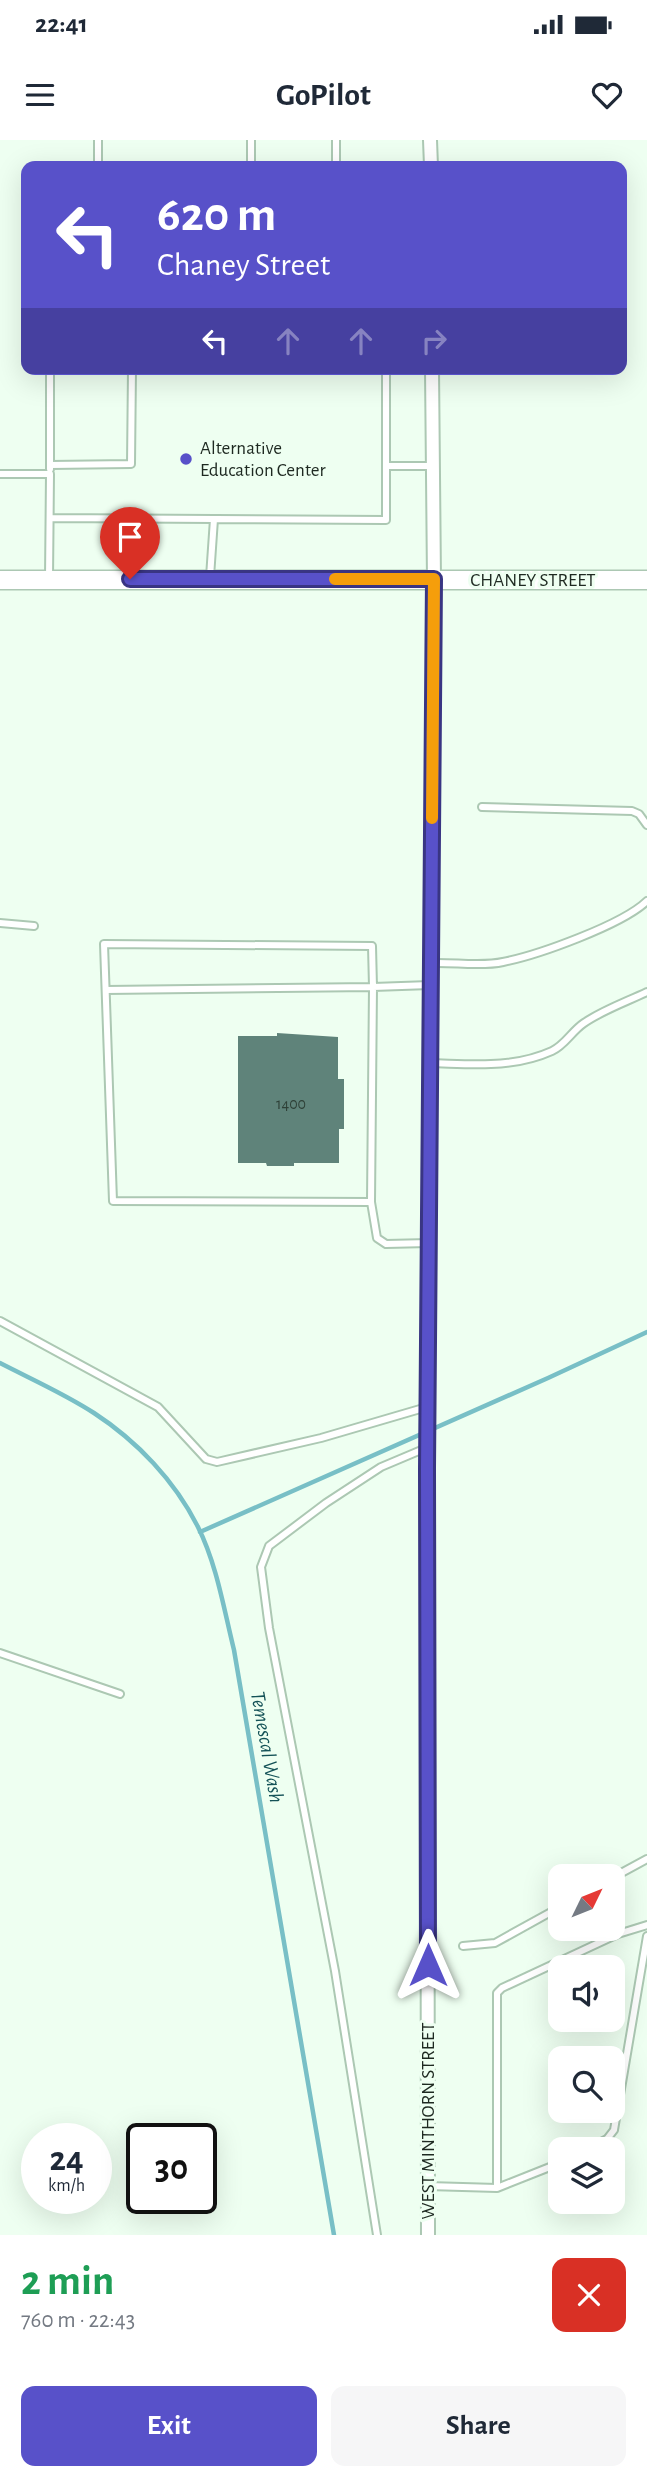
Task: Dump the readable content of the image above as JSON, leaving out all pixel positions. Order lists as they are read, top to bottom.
{
  "streets": {
    "street": ["CHANEY STREET", "WEST MINTHORN STREET"]
  },
  "crossings": [
    ["CHANEY STREET", "WEST MINTHORN STREET"]
  ],
  "water": ["Temescal Wash"],
  "places": ["Alternative Education Center"],
  "house_numbers": ["1400"],
  "north": "top right",
  "page": {
    "status": "22:41",
    "header": "GoPilot",
    "turn": ["620 m", "Chaney Street"],
    "speed": "24 km/h",
    "limit": "30",
    "heading": ["2 min", "760 m · 22:43"],
    "buttons": ["Exit", "Share"]
  }
}
